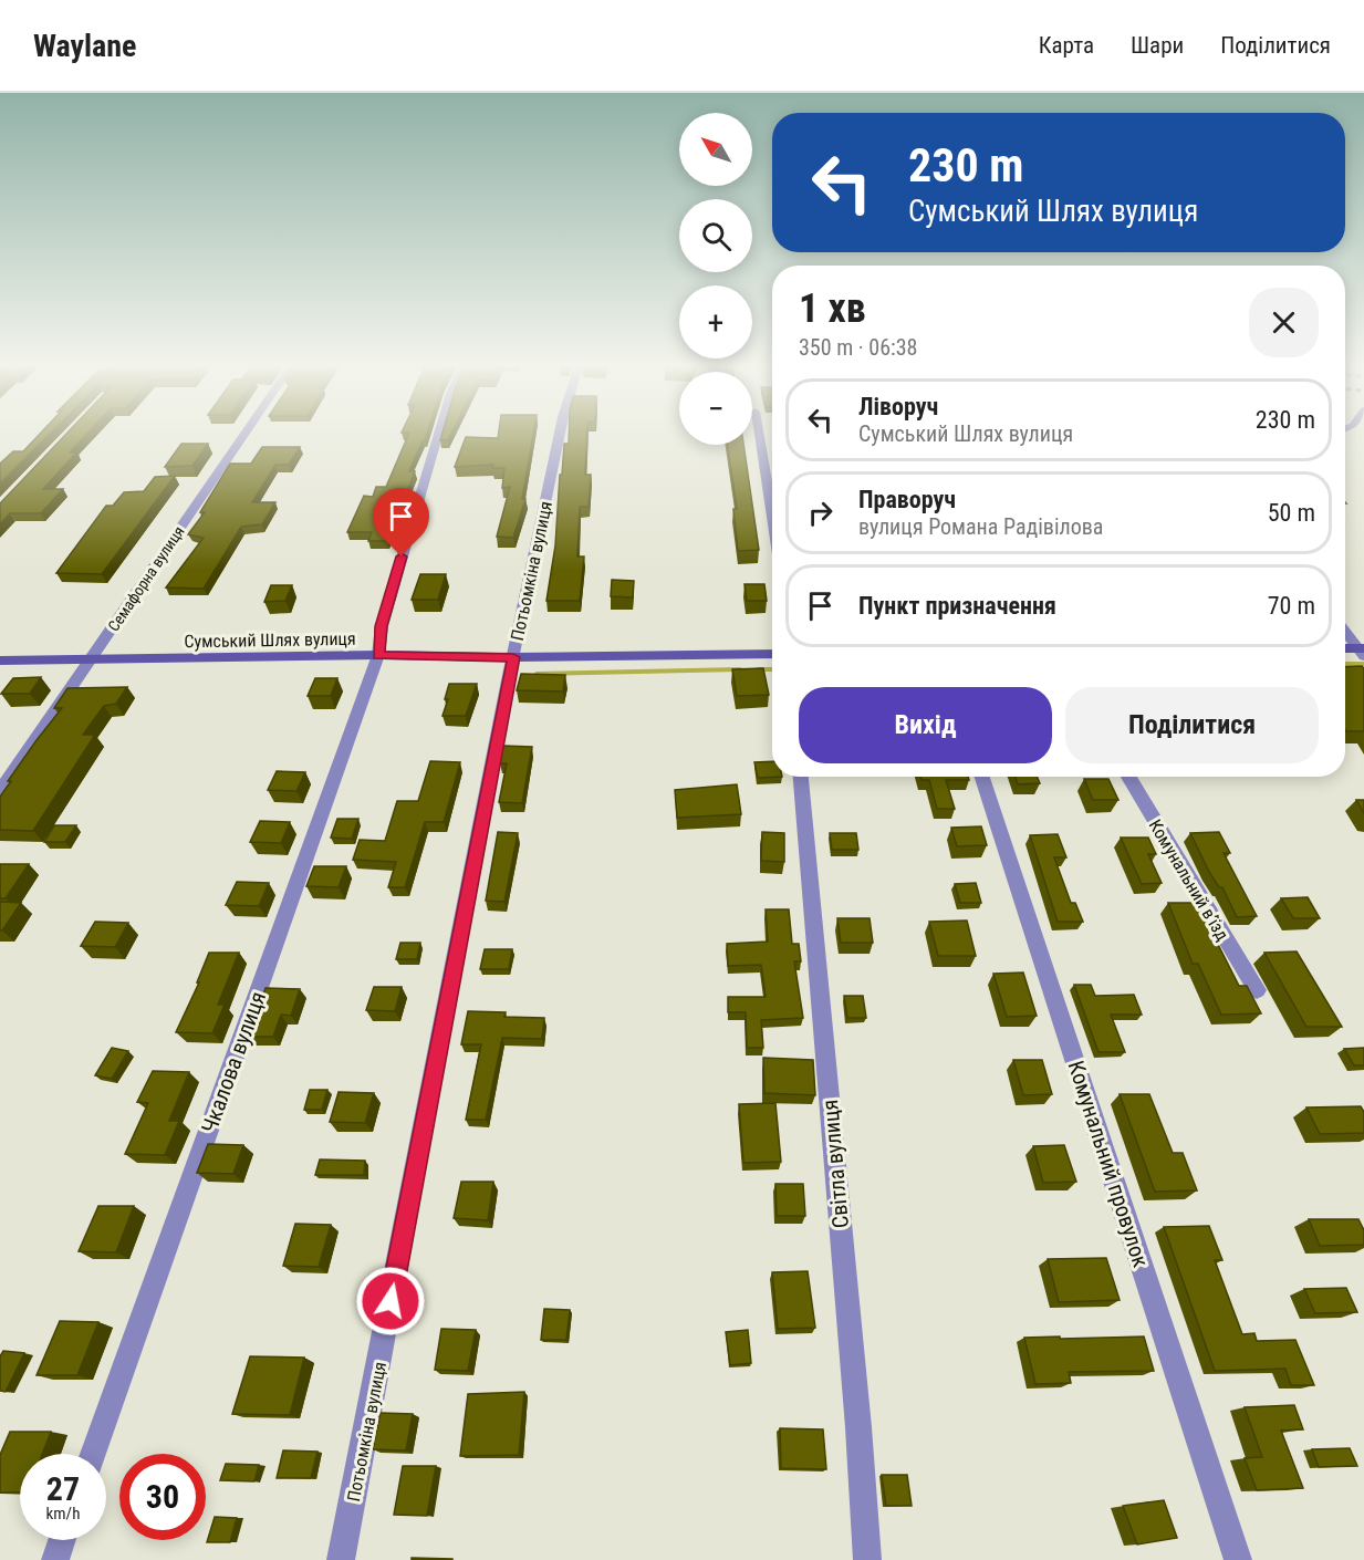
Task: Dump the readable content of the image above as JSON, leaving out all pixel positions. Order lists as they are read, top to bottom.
{
  "streets": {
    "main road": ["Сумський Шлях вулиця"],
    "street": [
      "Потьомкіна вулиця",
      "Семафорна вулиця",
      "Комунальний в’їзд",
      "Чкалова вулиця",
      "Світла вулиця",
      "Комунальний провулок"
    ]
  },
  "crossings": [
    ["Потьомкіна вулиця", "Сумський Шлях вулиця"],
    ["Семафорна вулиця", "Сумський Шлях вулиця"],
    ["Сумський Шлях вулиця", "Чкалова вулиця"]
  ],
  "north": "top left",
  "page": {
    "header": "Waylane",
    "nav": ["Карта", "Шари", "Поділитися"],
    "map_buttons": ["+", "−"],
    "turn": ["230 m", "Сумський Шлях вулиця"],
    "heading": ["1 хв", "350 m · 06:38"],
    "list": [
      {
        "name": "Ліворуч",
        "note": "Сумський Шлях вулиця",
        "value": "230 m"
      },
      {
        "name": "Праворуч",
        "note": "вулиця Романа Радівілова",
        "value": "50 m"
      },
      {
        "name": "Пункт призначення",
        "value": "70 m"
      }
    ],
    "buttons": ["Вихід", "Поділитися"],
    "speed": "27 km/h",
    "limit": "30"
  }
}
